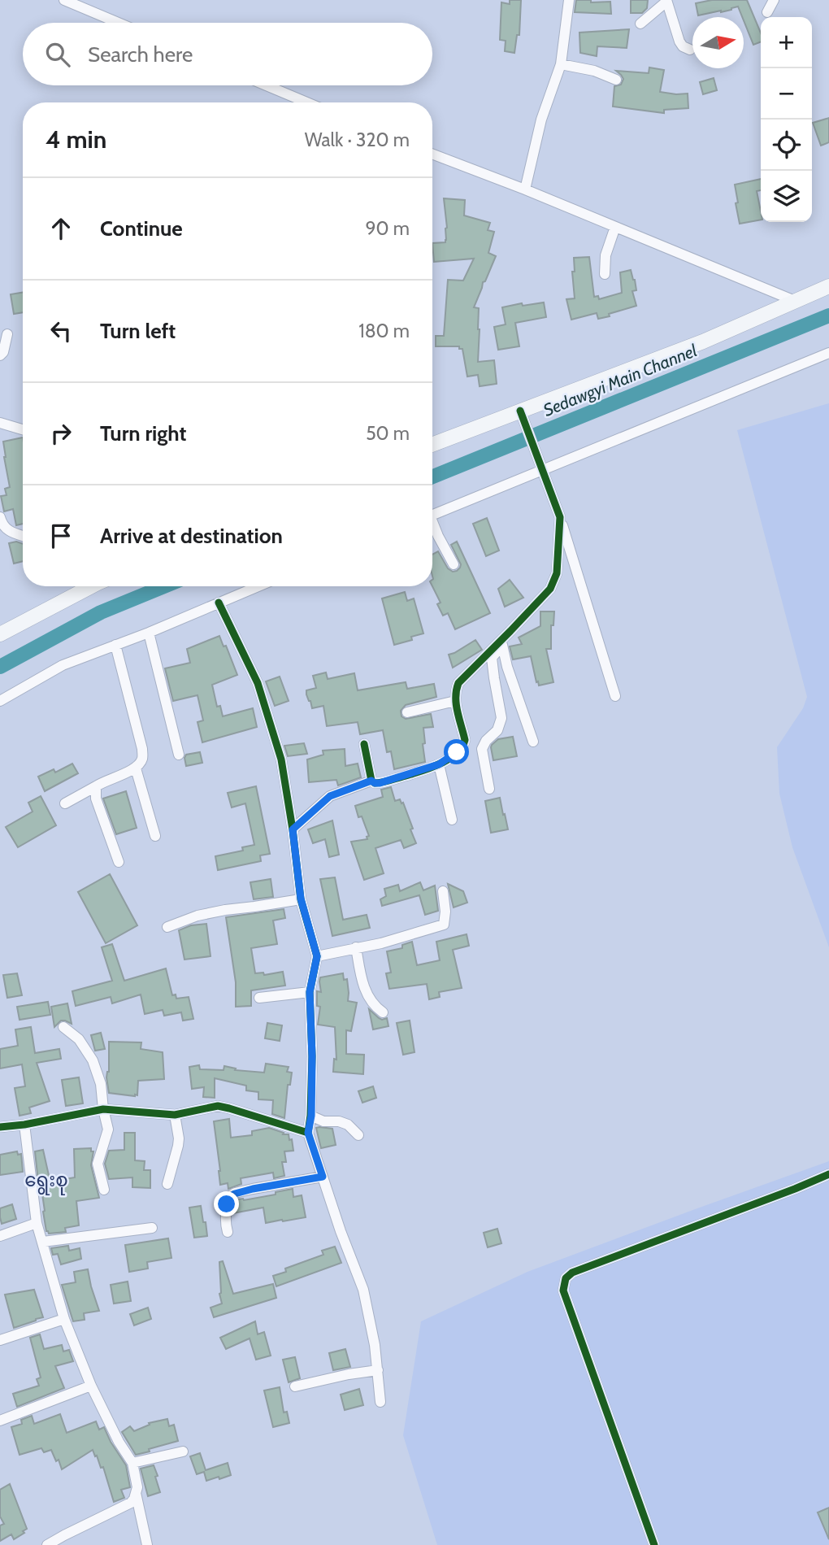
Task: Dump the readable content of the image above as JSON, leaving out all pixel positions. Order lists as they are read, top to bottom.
{
  "districts": ["ရွေးစု"],
  "water": ["Sedawgyi Main Channel"],
  "north": "right",
  "page": {
    "map_buttons": ["+", "−"],
    "search": "Search here",
    "heading": ["4 min", "Walk · 320 m"],
    "list": [
      ["Continue", "90 m"],
      ["Turn left", "180 m"],
      ["Turn right", "50 m"],
      "Arrive at destination"
    ]
  }
}
